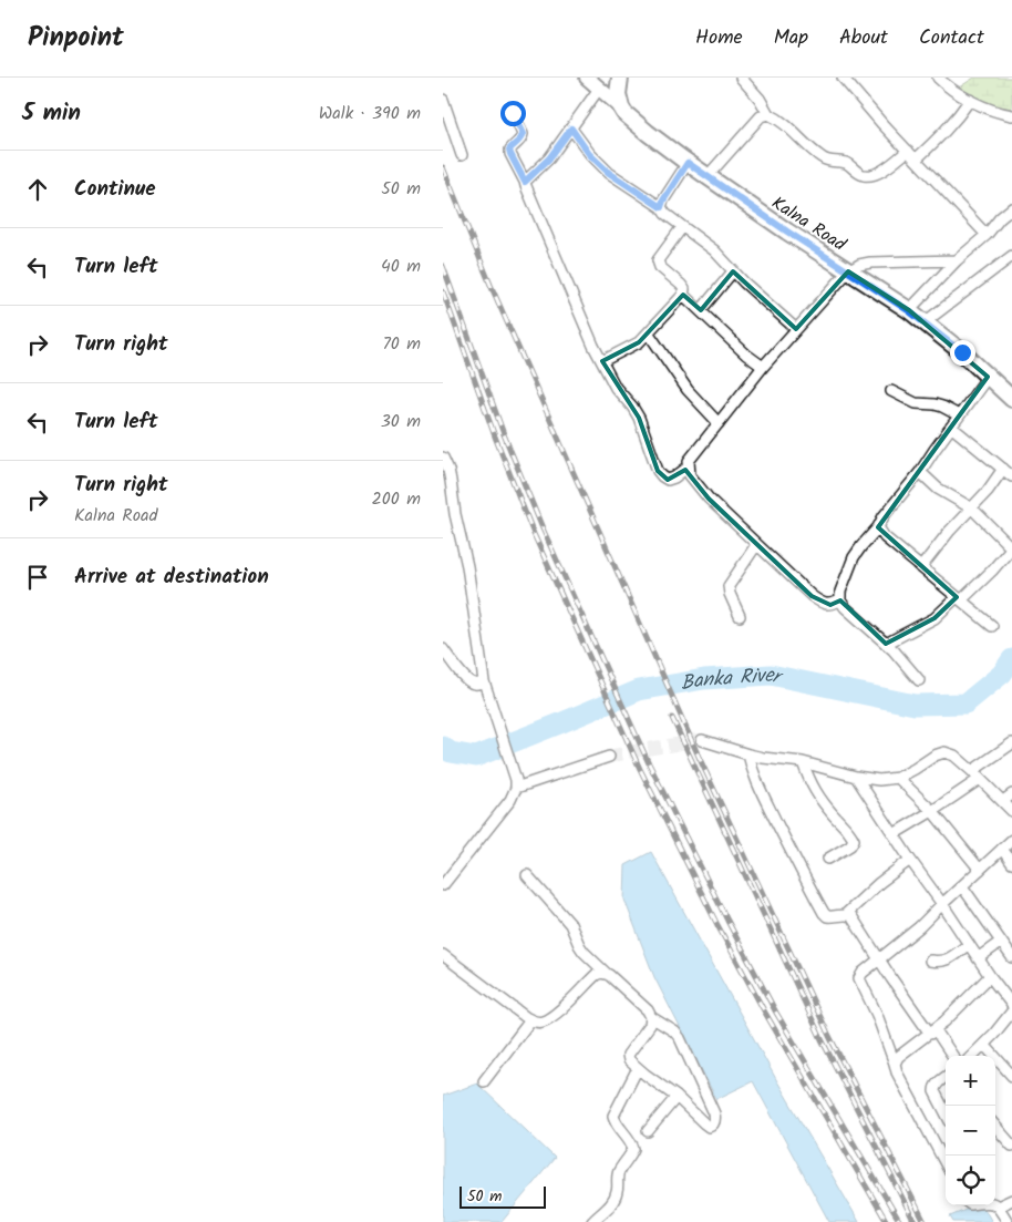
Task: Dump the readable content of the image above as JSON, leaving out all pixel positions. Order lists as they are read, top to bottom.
{
  "streets": {
    "main road": ["Kalna Road"]
  },
  "water": ["Banka River"],
  "scale_bar": "50 m",
  "page": {
    "header": "Pinpoint",
    "nav": [
      "Home",
      "Map",
      "About",
      "Contact"
    ],
    "heading": ["5 min", "Walk · 390 m"],
    "list": [
      ["Continue", "50 m"],
      ["Turn left", "40 m"],
      ["Turn right", "70 m"],
      ["Turn left", "30 m"],
      ["Turn right", "Kalna Road", "200 m"],
      "Arrive at destination"
    ],
    "map_buttons": ["+", "−"],
    "scale": "50 m"
  }
}
